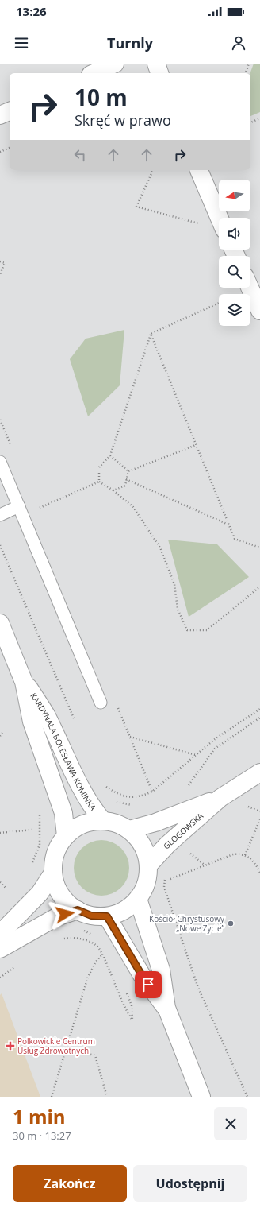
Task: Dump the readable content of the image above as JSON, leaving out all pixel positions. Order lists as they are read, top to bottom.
{
  "streets": {
    "street": ["KARDYNAŁA BOLESŁAWA KOMINKA", "GŁOGOWSKA"]
  },
  "crossings": [
    ["KARDYNAŁA BOLESŁAWA KOMINKA", "GŁOGOWSKA"]
  ],
  "places": {
    "other": ["Kościół Chrystusowy „Nowe Życie”"],
    "health": ["Polkowickie Centrum Usług Zdrowotnych"]
  },
  "north": "left",
  "page": {
    "status": "13:26",
    "header": "Turnly",
    "turn": ["10 m", "Skręć w prawo"],
    "heading": ["1 min", "30 m · 13:27"],
    "buttons": ["Zakończ", "Udostępnij"]
  }
}
